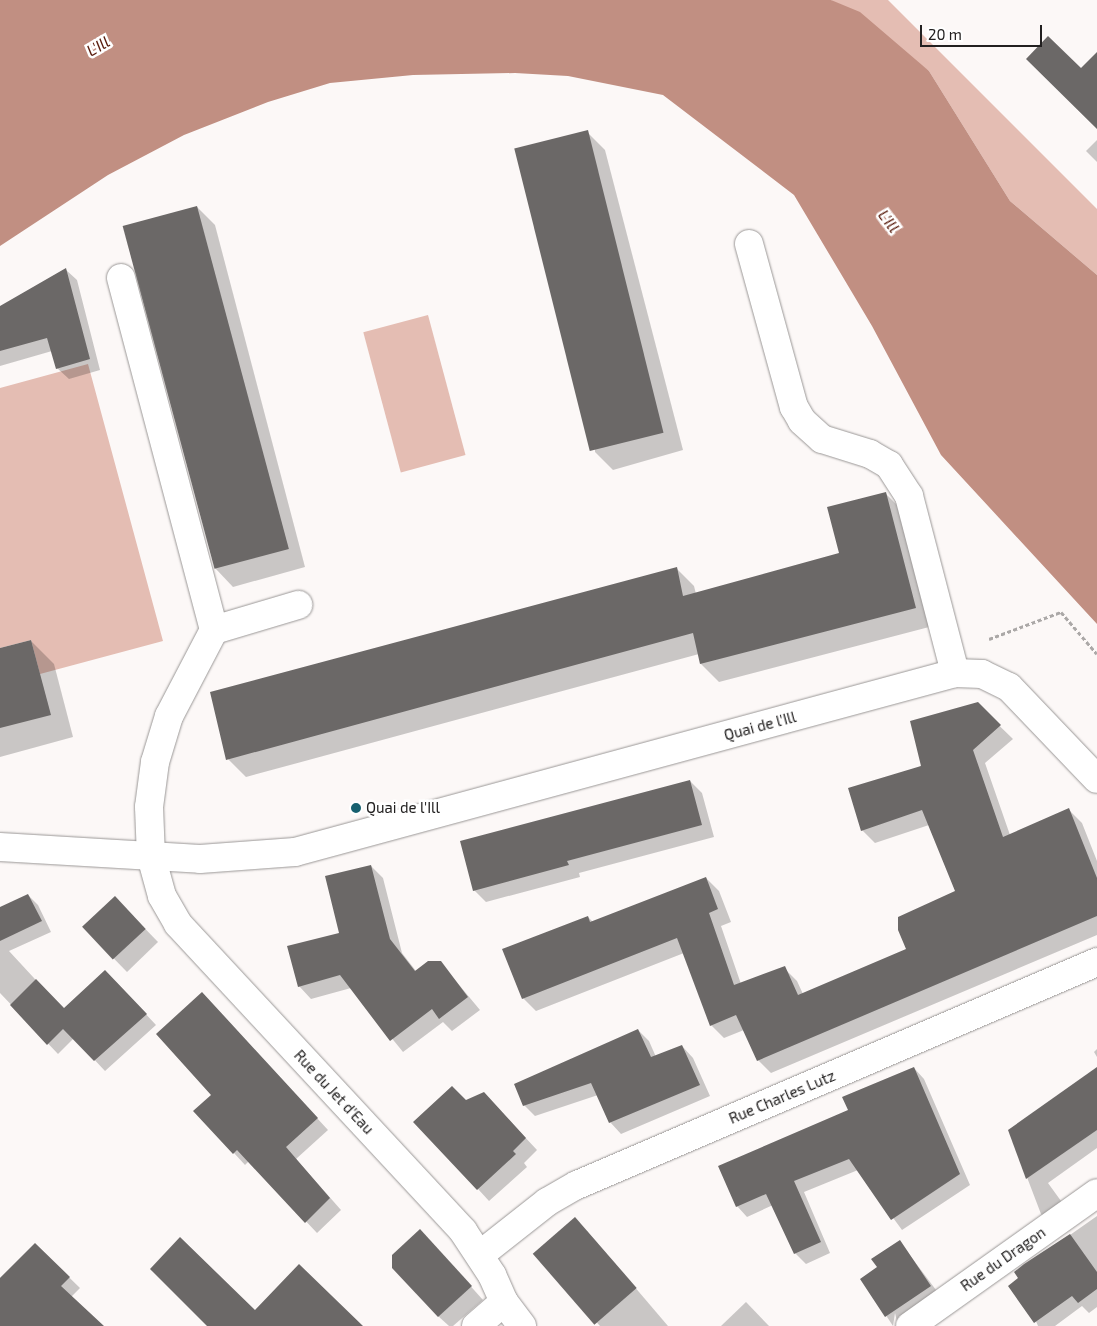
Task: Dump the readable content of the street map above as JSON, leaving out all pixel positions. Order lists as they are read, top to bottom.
{
  "streets": {
    "street": [
      "Quai de l'Ill",
      "Rue du Jet d'Eau",
      "Rue Charles Lutz",
      "Rue du Dragon"
    ]
  },
  "crossings": [
    ["Quai de l'Ill", "Rue du Jet d'Eau"],
    ["Rue du Jet d'Eau", "Rue Charles Lutz"]
  ],
  "water": ["L'Ill"],
  "places": ["Quai de l'Ill"],
  "scale_bar": "20 m"
}
